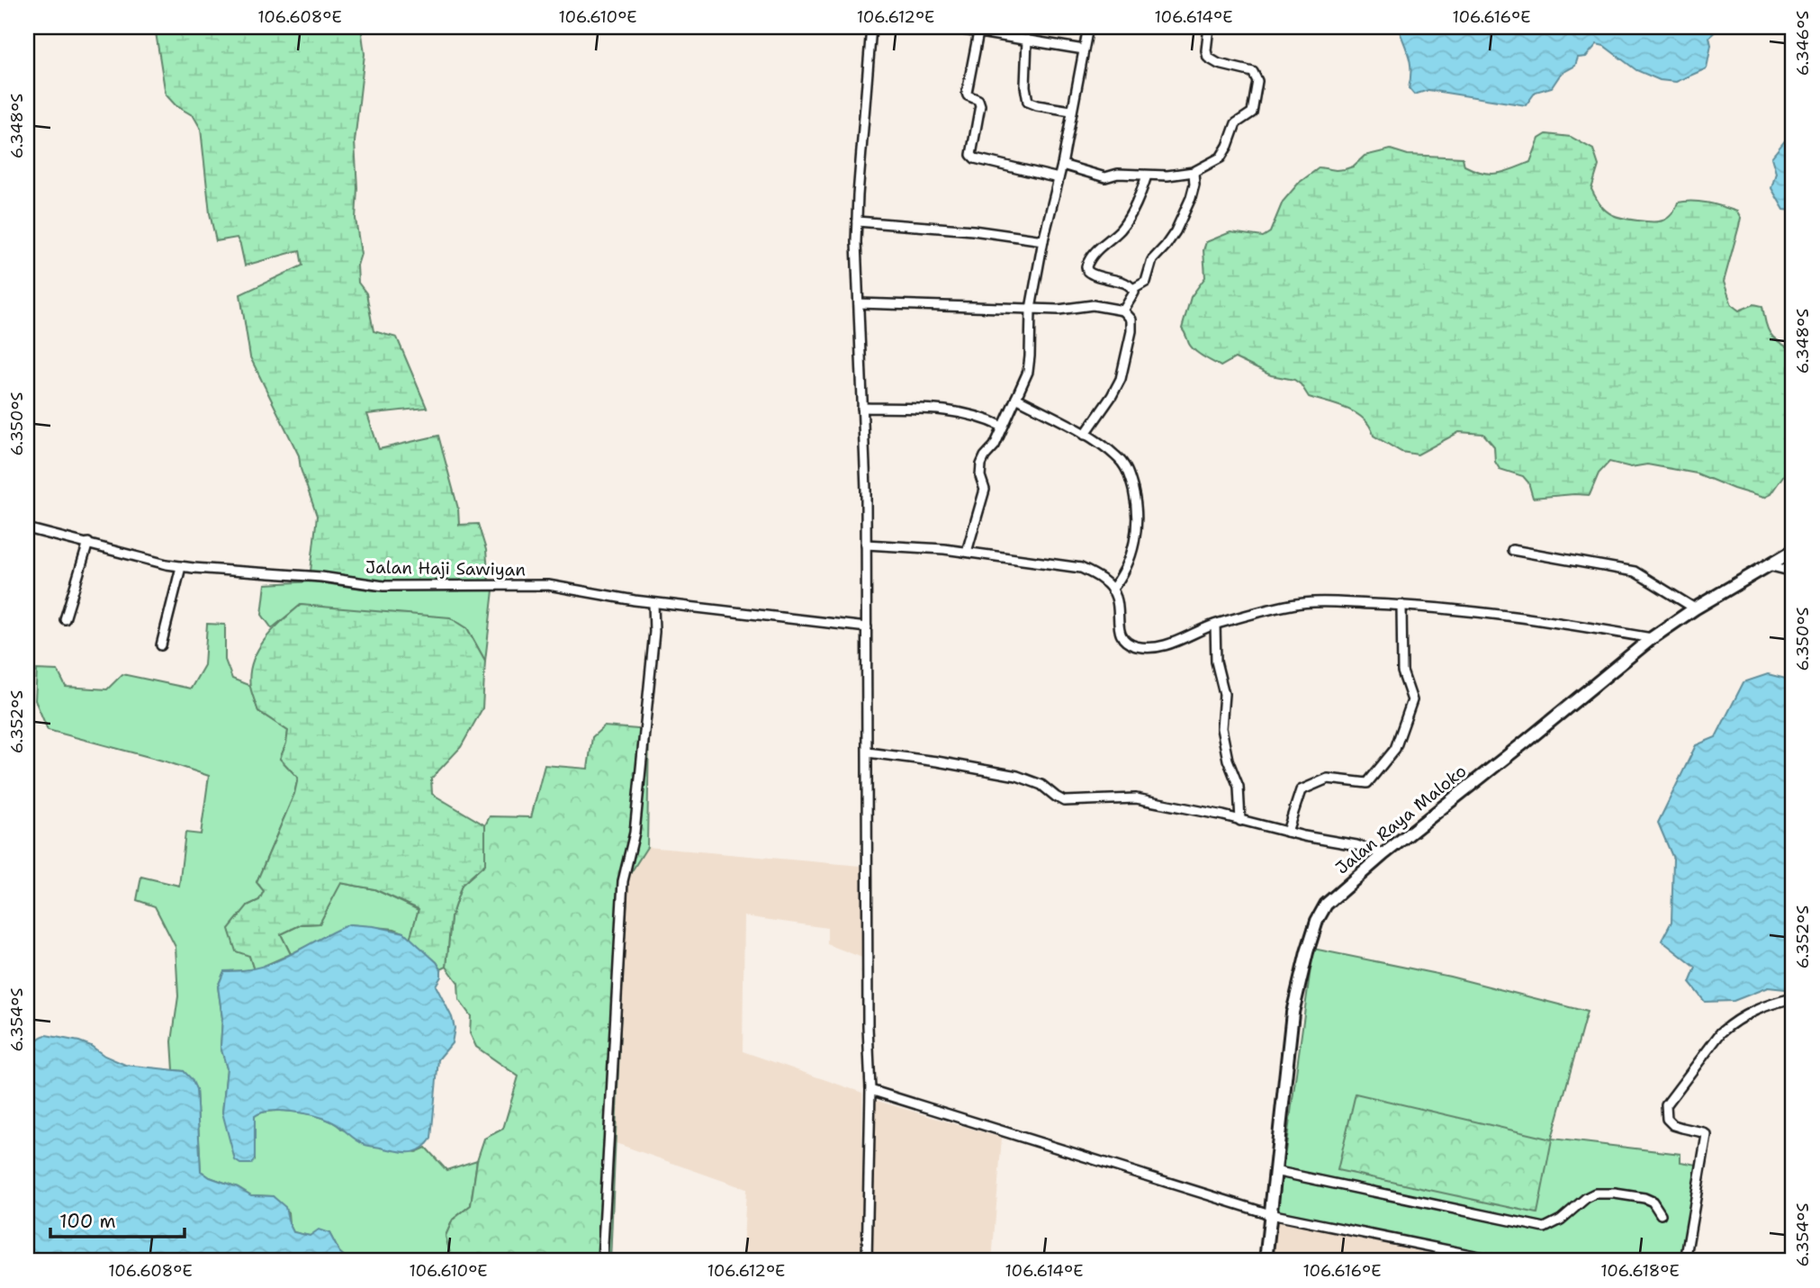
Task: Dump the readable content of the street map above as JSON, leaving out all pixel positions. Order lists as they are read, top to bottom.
{
  "streets": {
    "street": ["Jalan Haji Sawiyan", "Jalan Raya Maloko"]
  },
  "scale_bar": "100 m",
  "coordinates": [
    "106.608°E",
    "106.610°E",
    "106.612°E",
    "106.614°E",
    "106.616°E",
    "6.346°S",
    "6.348°S",
    "6.350°S",
    "6.352°S",
    "6.354°S",
    "106.618°E"
  ]
}
